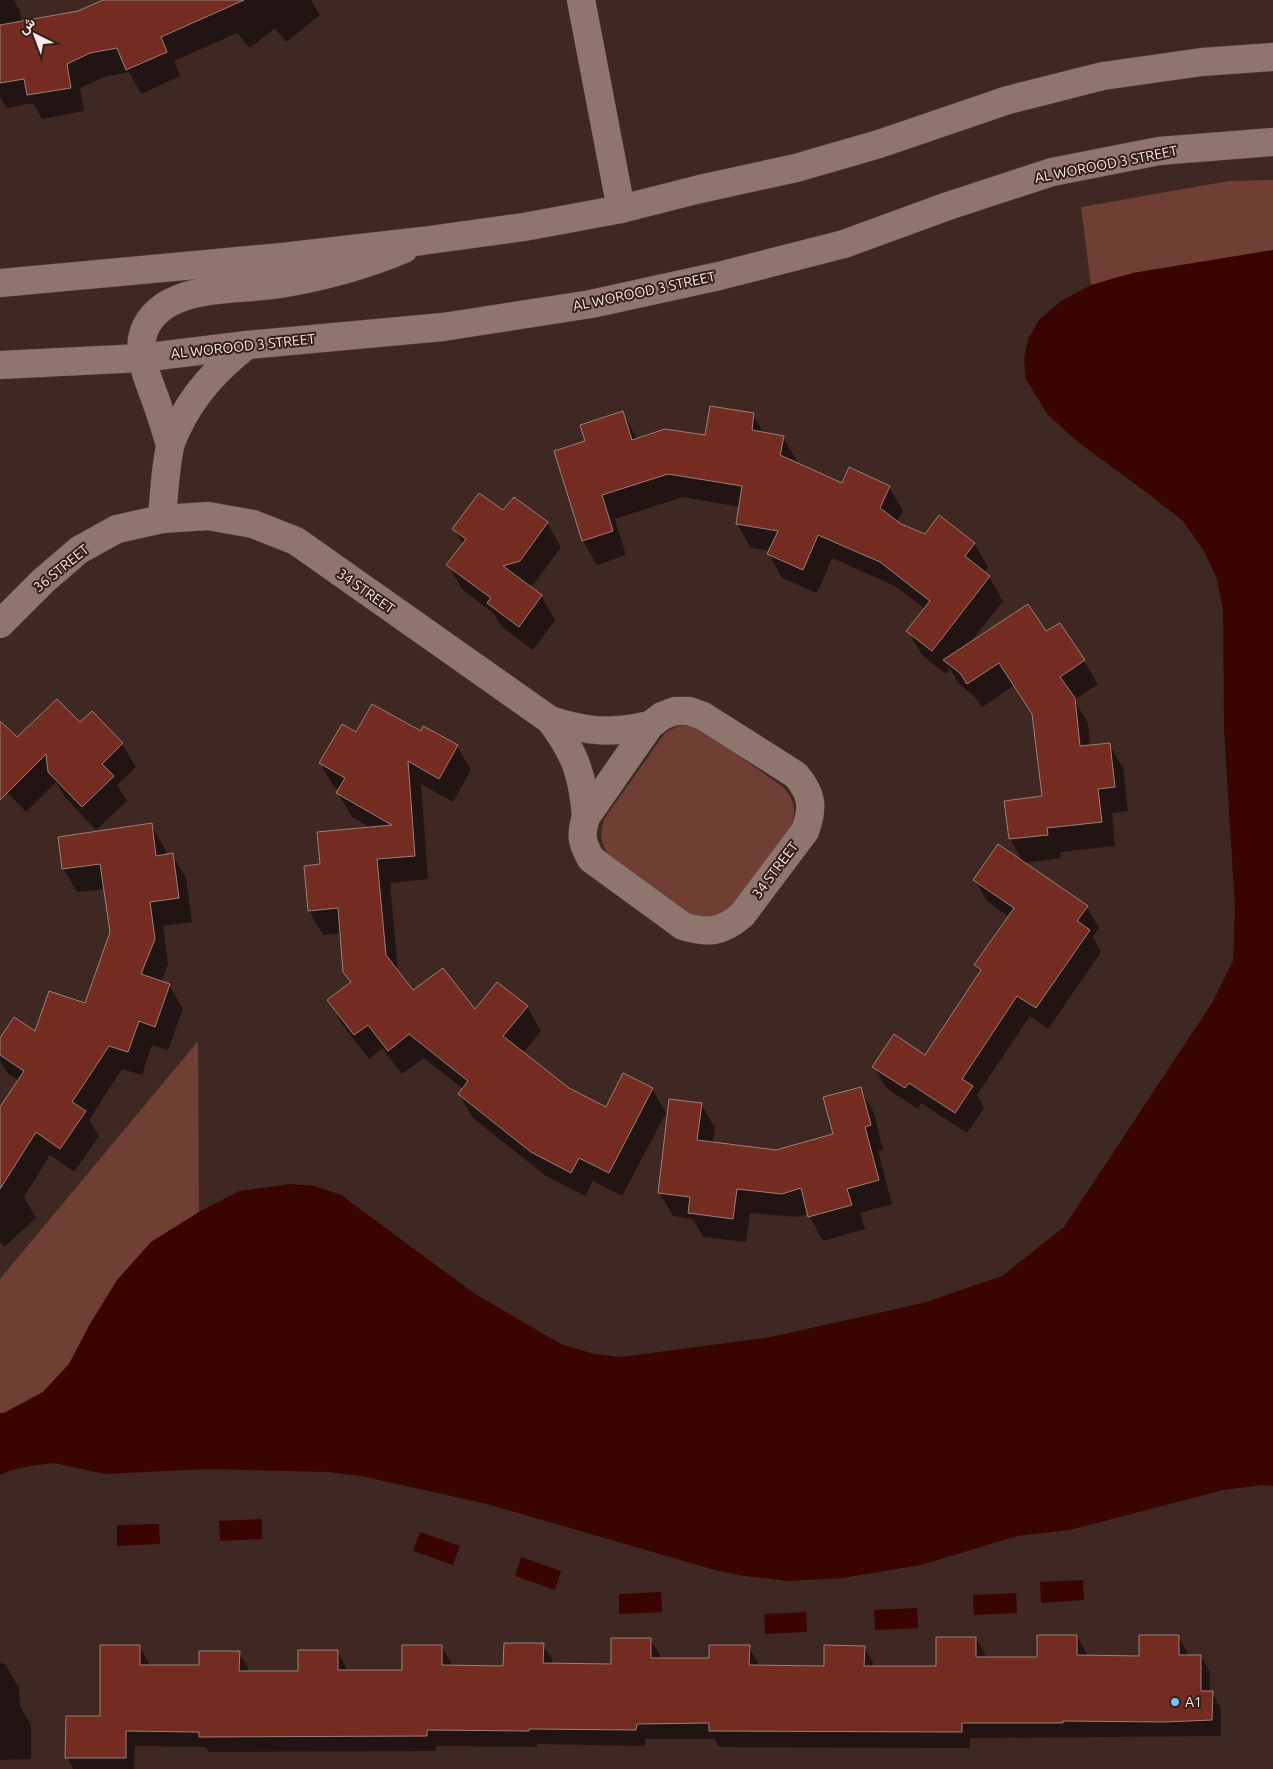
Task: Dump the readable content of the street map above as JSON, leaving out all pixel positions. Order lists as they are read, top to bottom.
{
  "streets": {
    "street": ["AL WOROOD 3 STREET", "36 STREET", "34 STREET"]
  },
  "crossings": [
    ["36 STREET", "34 STREET"]
  ],
  "places": ["A1"],
  "north": "top left"
}
